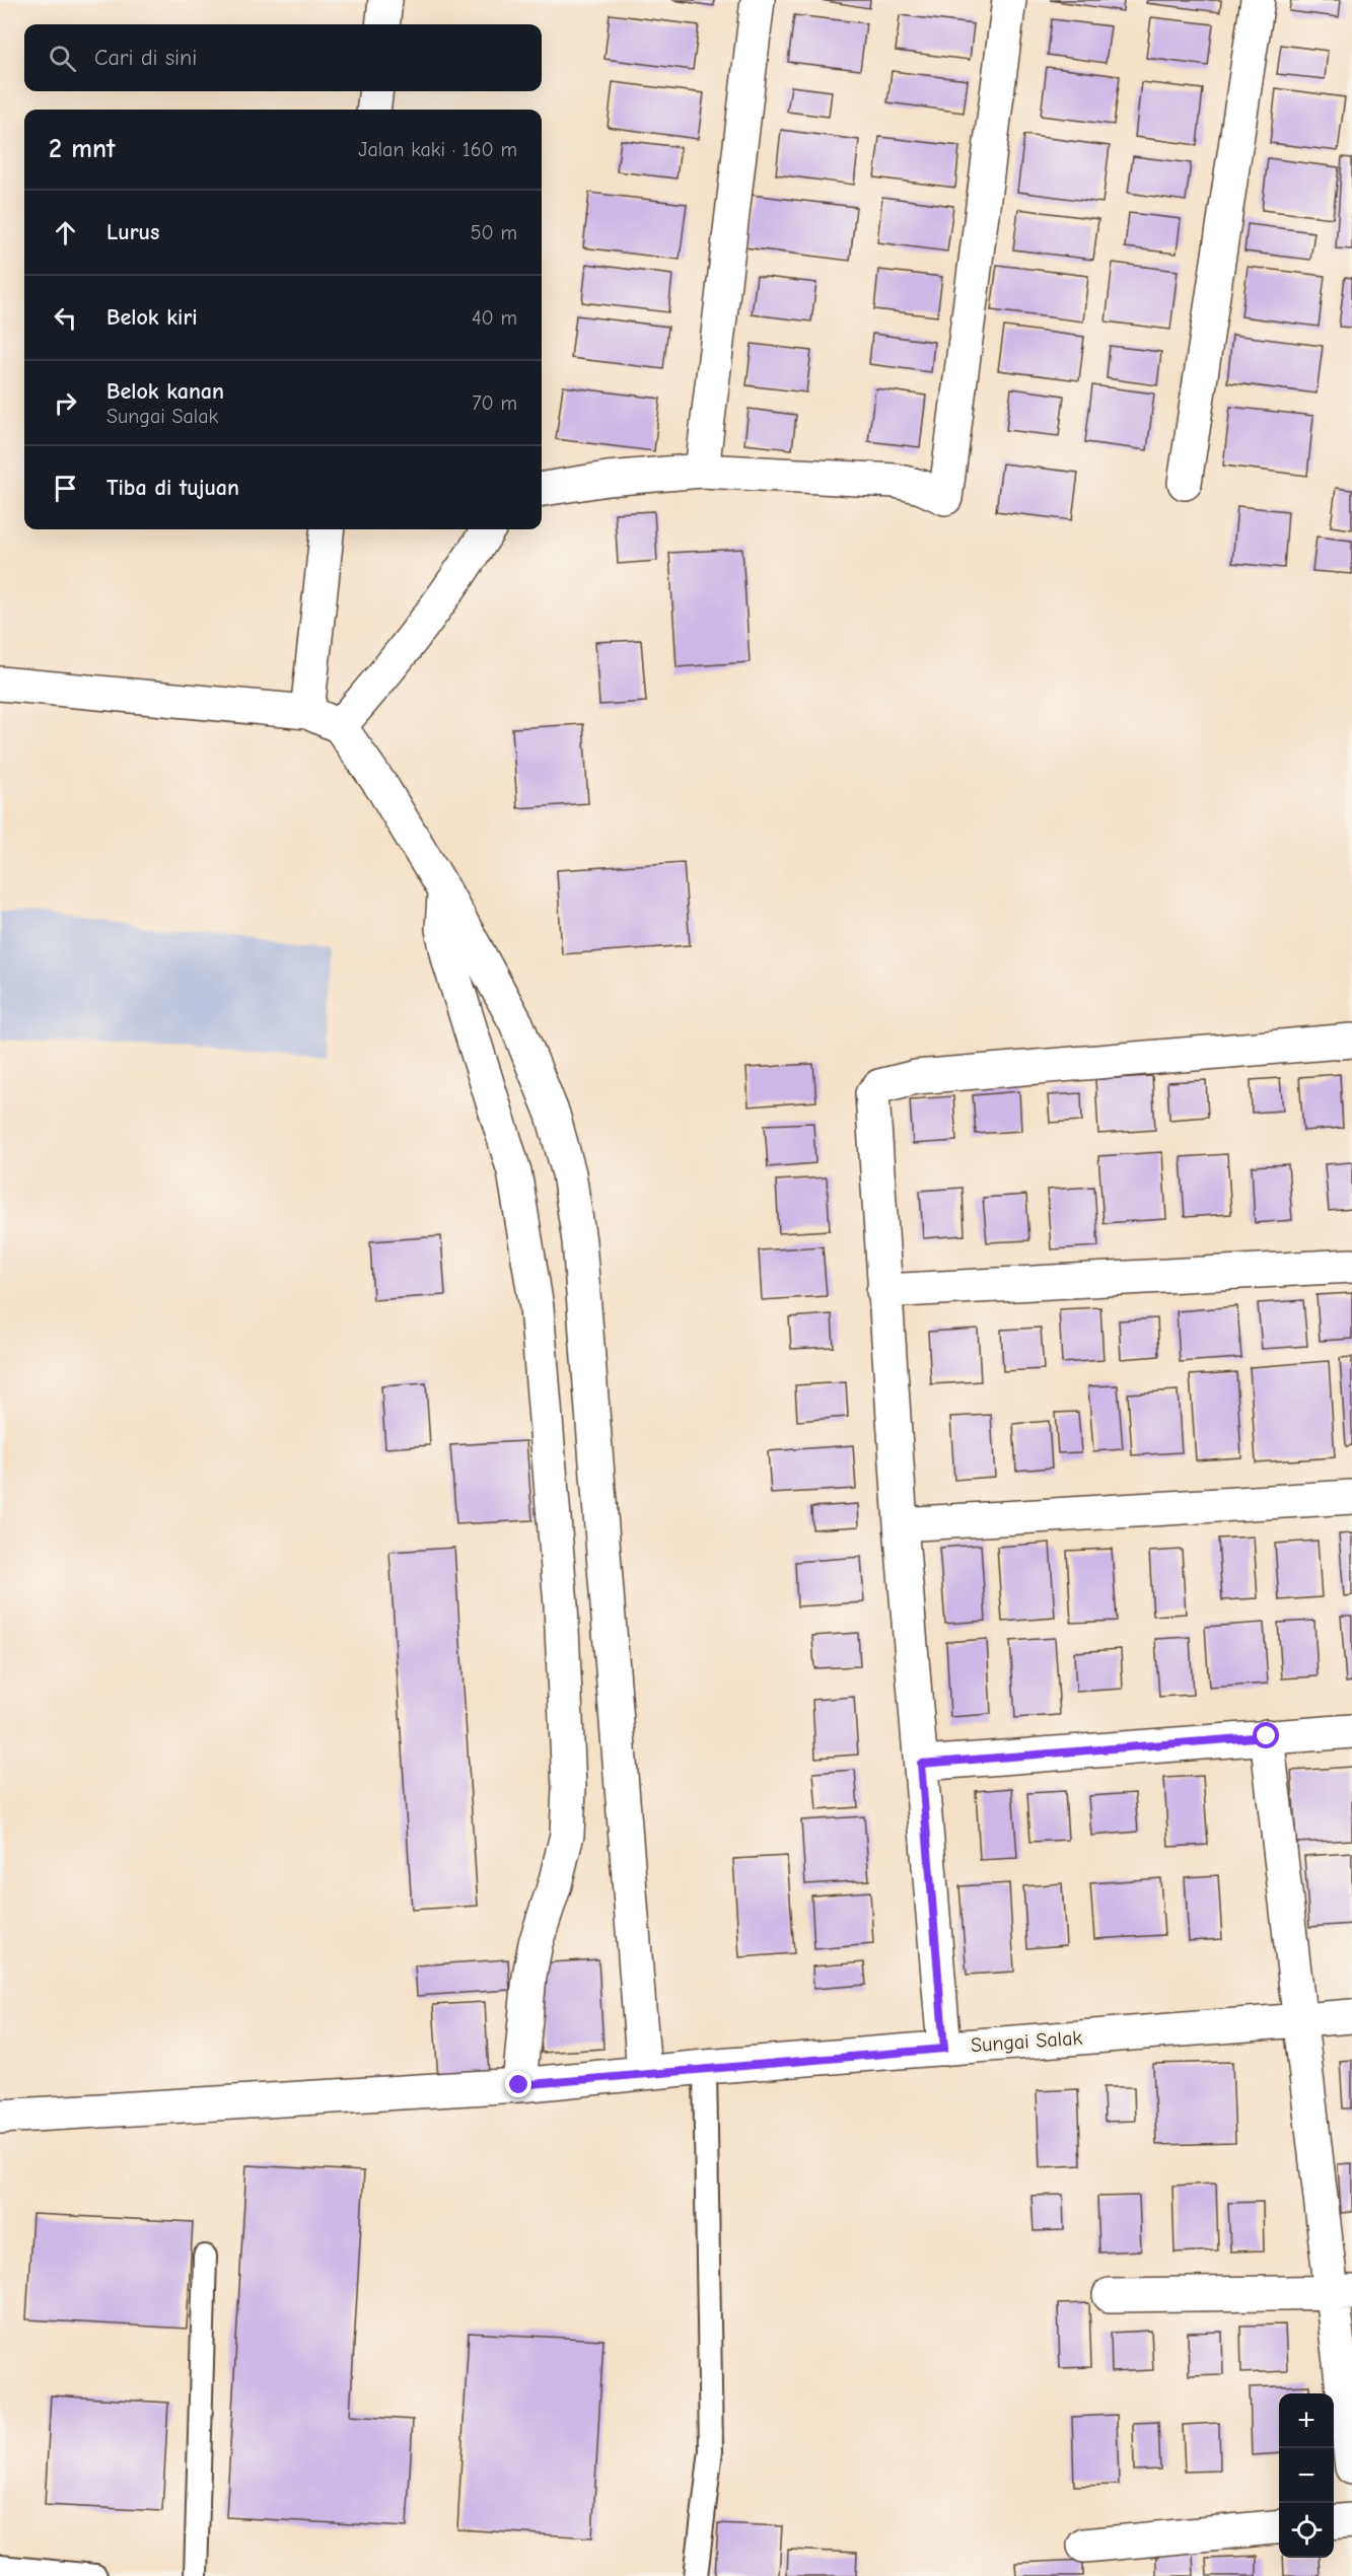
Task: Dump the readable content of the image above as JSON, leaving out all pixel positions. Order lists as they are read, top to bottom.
{
  "streets": {
    "street": ["Sungai Salak"]
  },
  "page": {
    "search": "Cari di sini",
    "heading": ["2 mnt", "Jalan kaki · 160 m"],
    "list": [
      ["Lurus", "50 m"],
      ["Belok kiri", "40 m"],
      ["Belok kanan", "Sungai Salak", "70 m"],
      "Tiba di tujuan"
    ],
    "map_buttons": ["+", "−"]
  }
}
